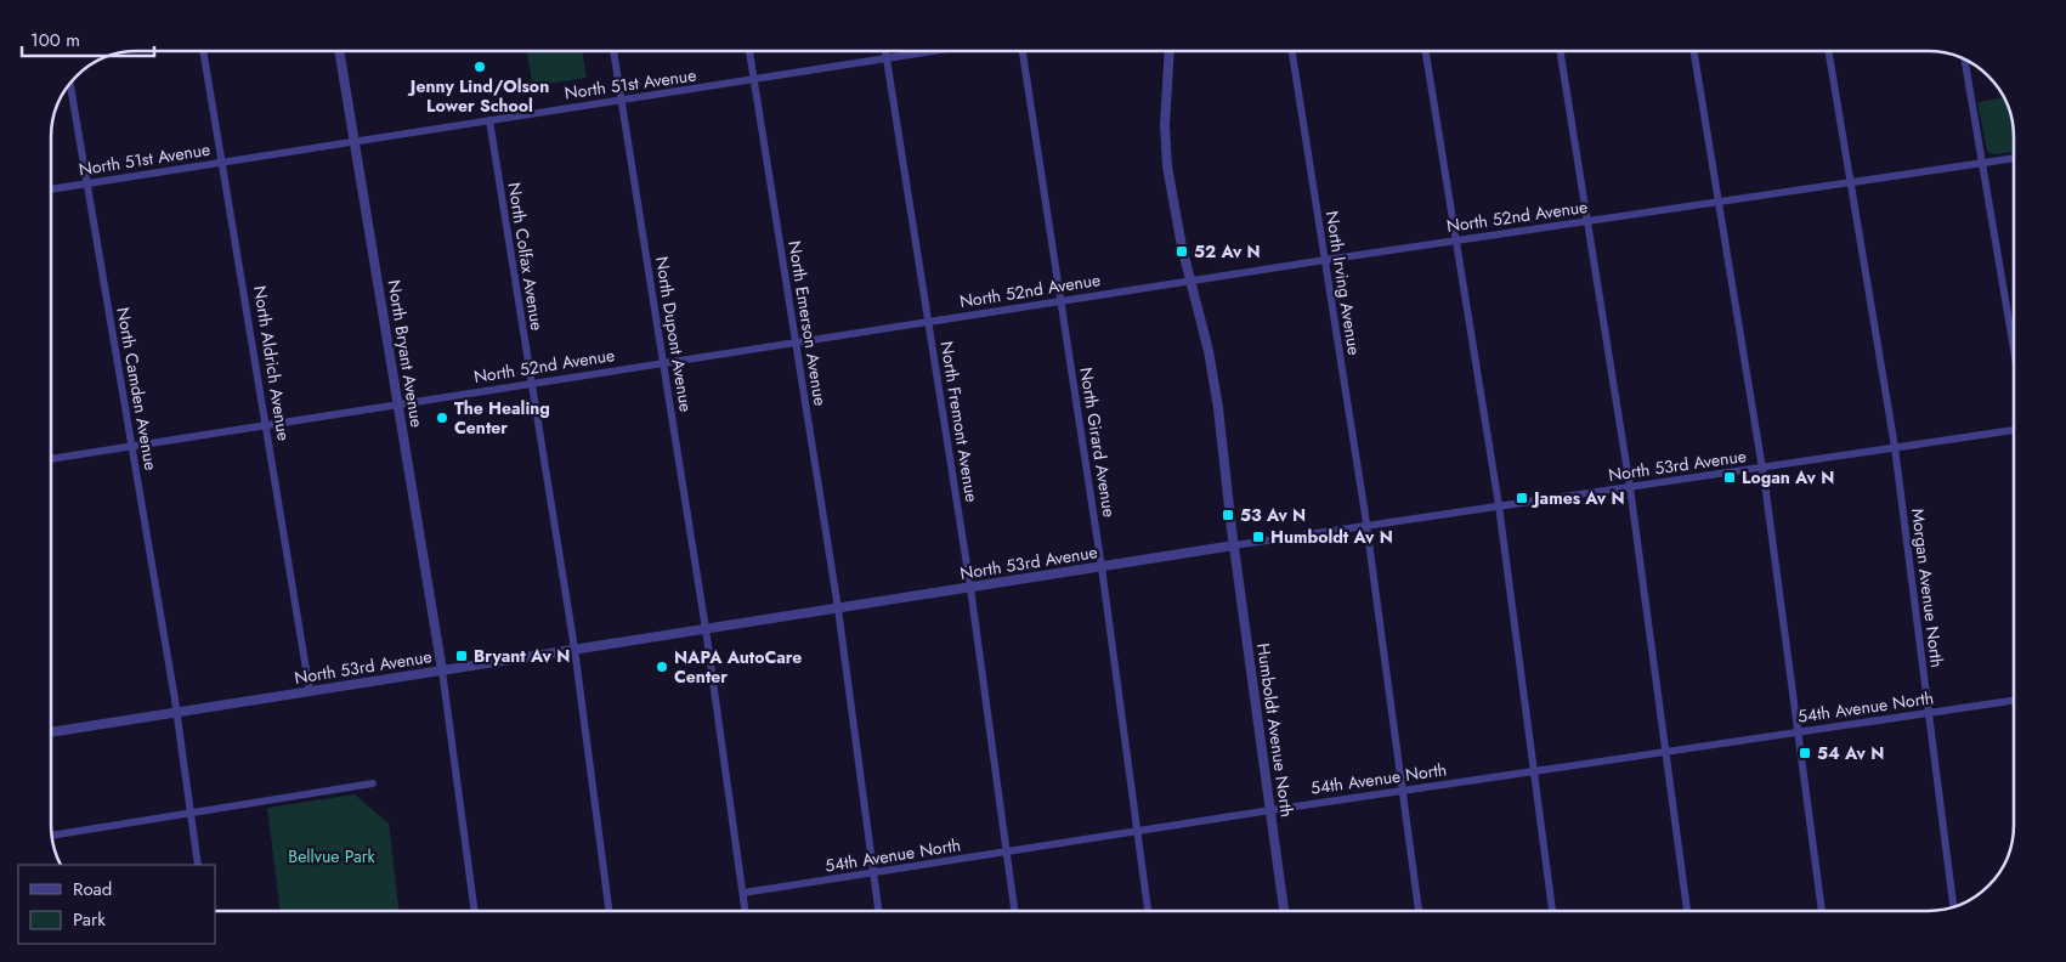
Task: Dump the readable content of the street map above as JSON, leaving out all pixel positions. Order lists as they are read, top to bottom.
{
  "streets": {
    "street": [
      "North 51st Avenue",
      "North 52nd Avenue",
      "North Colfax Avenue",
      "North Irving Avenue",
      "North Emerson Avenue",
      "North Dupont Avenue",
      "North Bryant Avenue",
      "North Aldrich Avenue",
      "North Camden Avenue",
      "North Fremont Avenue",
      "North Girard Avenue",
      "North 53rd Avenue",
      "Morgan Avenue North",
      "54th Avenue North",
      "Humboldt Avenue North"
    ]
  },
  "crossings": [
    ["North 51st Avenue", "North Colfax Avenue"],
    ["North 51st Avenue", "North Emerson Avenue"],
    ["North 51st Avenue", "North Dupont Avenue"],
    ["North 51st Avenue", "North Bryant Avenue"],
    ["North 51st Avenue", "North Aldrich Avenue"],
    ["North 51st Avenue", "North Camden Avenue"],
    ["North 51st Avenue", "North Fremont Avenue"],
    ["North 52nd Avenue", "North Colfax Avenue"],
    ["North 52nd Avenue", "North Irving Avenue"],
    ["North 52nd Avenue", "North Emerson Avenue"],
    ["North 52nd Avenue", "North Dupont Avenue"],
    ["North 52nd Avenue", "North Bryant Avenue"],
    ["North 52nd Avenue", "North Aldrich Avenue"],
    ["North 52nd Avenue", "North Camden Avenue"],
    ["North 52nd Avenue", "North Fremont Avenue"],
    ["North 52nd Avenue", "North Girard Avenue"],
    ["North 52nd Avenue", "Morgan Avenue North"],
    ["North 52nd Avenue", "Humboldt Avenue North"],
    ["North Colfax Avenue", "North 53rd Avenue"],
    ["North Irving Avenue", "North 53rd Avenue"],
    ["North Irving Avenue", "54th Avenue North"],
    ["North Emerson Avenue", "North 53rd Avenue"],
    ["North Emerson Avenue", "54th Avenue North"],
    ["North Dupont Avenue", "North 53rd Avenue"],
    ["North Dupont Avenue", "54th Avenue North"],
    ["North Bryant Avenue", "North 53rd Avenue"],
    ["North Aldrich Avenue", "North 53rd Avenue"],
    ["North Camden Avenue", "North 53rd Avenue"],
    ["North Fremont Avenue", "North 53rd Avenue"],
    ["North Fremont Avenue", "54th Avenue North"],
    ["North Girard Avenue", "North 53rd Avenue"],
    ["North Girard Avenue", "54th Avenue North"],
    ["North 53rd Avenue", "Morgan Avenue North"],
    ["North 53rd Avenue", "Humboldt Avenue North"],
    ["Morgan Avenue North", "54th Avenue North"],
    ["54th Avenue North", "Humboldt Avenue North"]
  ],
  "parks": ["Bellvue Park"],
  "places": {
    "other": ["Jenny Lind/Olson Lower School", "The Healing Center", "NAPA AutoCare Center"],
    "transit": [
      "52 Av N",
      "Logan Av N",
      "James Av N",
      "53 Av N",
      "Humboldt Av N",
      "Bryant Av N",
      "54 Av N"
    ]
  },
  "legend": ["Road", "Park"],
  "scale_bar": "100 m"
}
